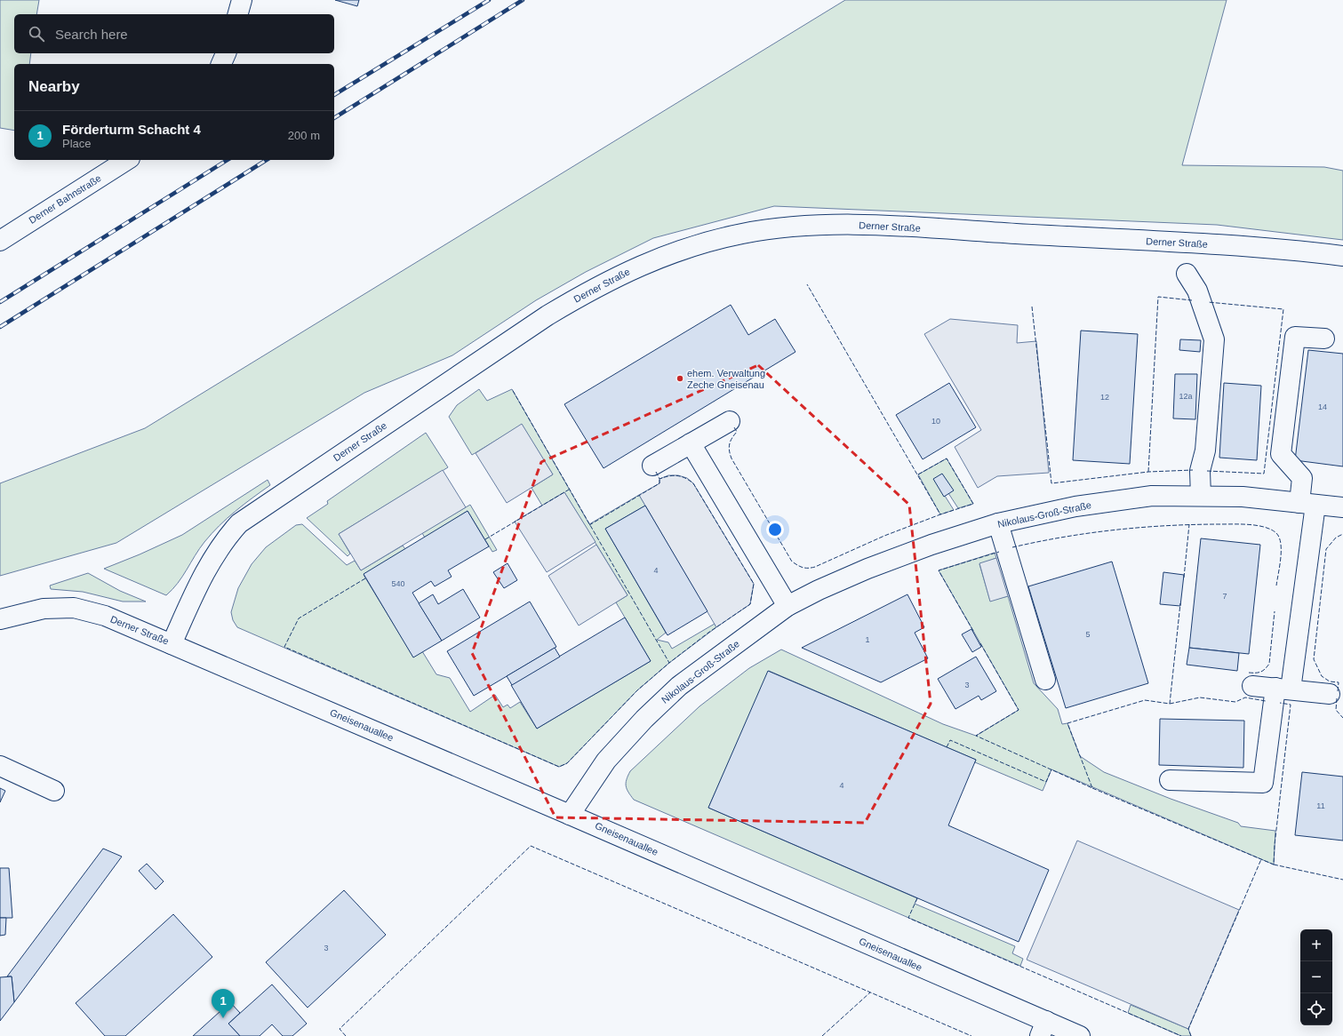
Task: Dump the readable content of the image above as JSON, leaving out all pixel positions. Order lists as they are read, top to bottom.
{
  "streets": {
    "main road": [
      "Derner Bahnstraße",
      "Derner Straße",
      "Nikolaus-Groß-Straße",
      "Gneisenauallee"
    ]
  },
  "crossings": [
    ["Derner Straße", "Gneisenauallee"],
    ["Nikolaus-Groß-Straße", "Gneisenauallee"]
  ],
  "places": ["ehem. Verwaltung Zeche Gneisenau"],
  "house_numbers": [
    "12a",
    "12",
    "14",
    "10",
    "4",
    "540",
    "7",
    "5",
    "1",
    "3",
    "4",
    "11",
    "3"
  ],
  "page": {
    "search": "Search here",
    "heading": "Nearby",
    "list": [
      {
        "mark": "1",
        "name": "Förderturm Schacht 4",
        "note": "Place",
        "value": "200 m"
      }
    ],
    "map_buttons": ["+", "−"],
    "pins": "1"
  }
}
